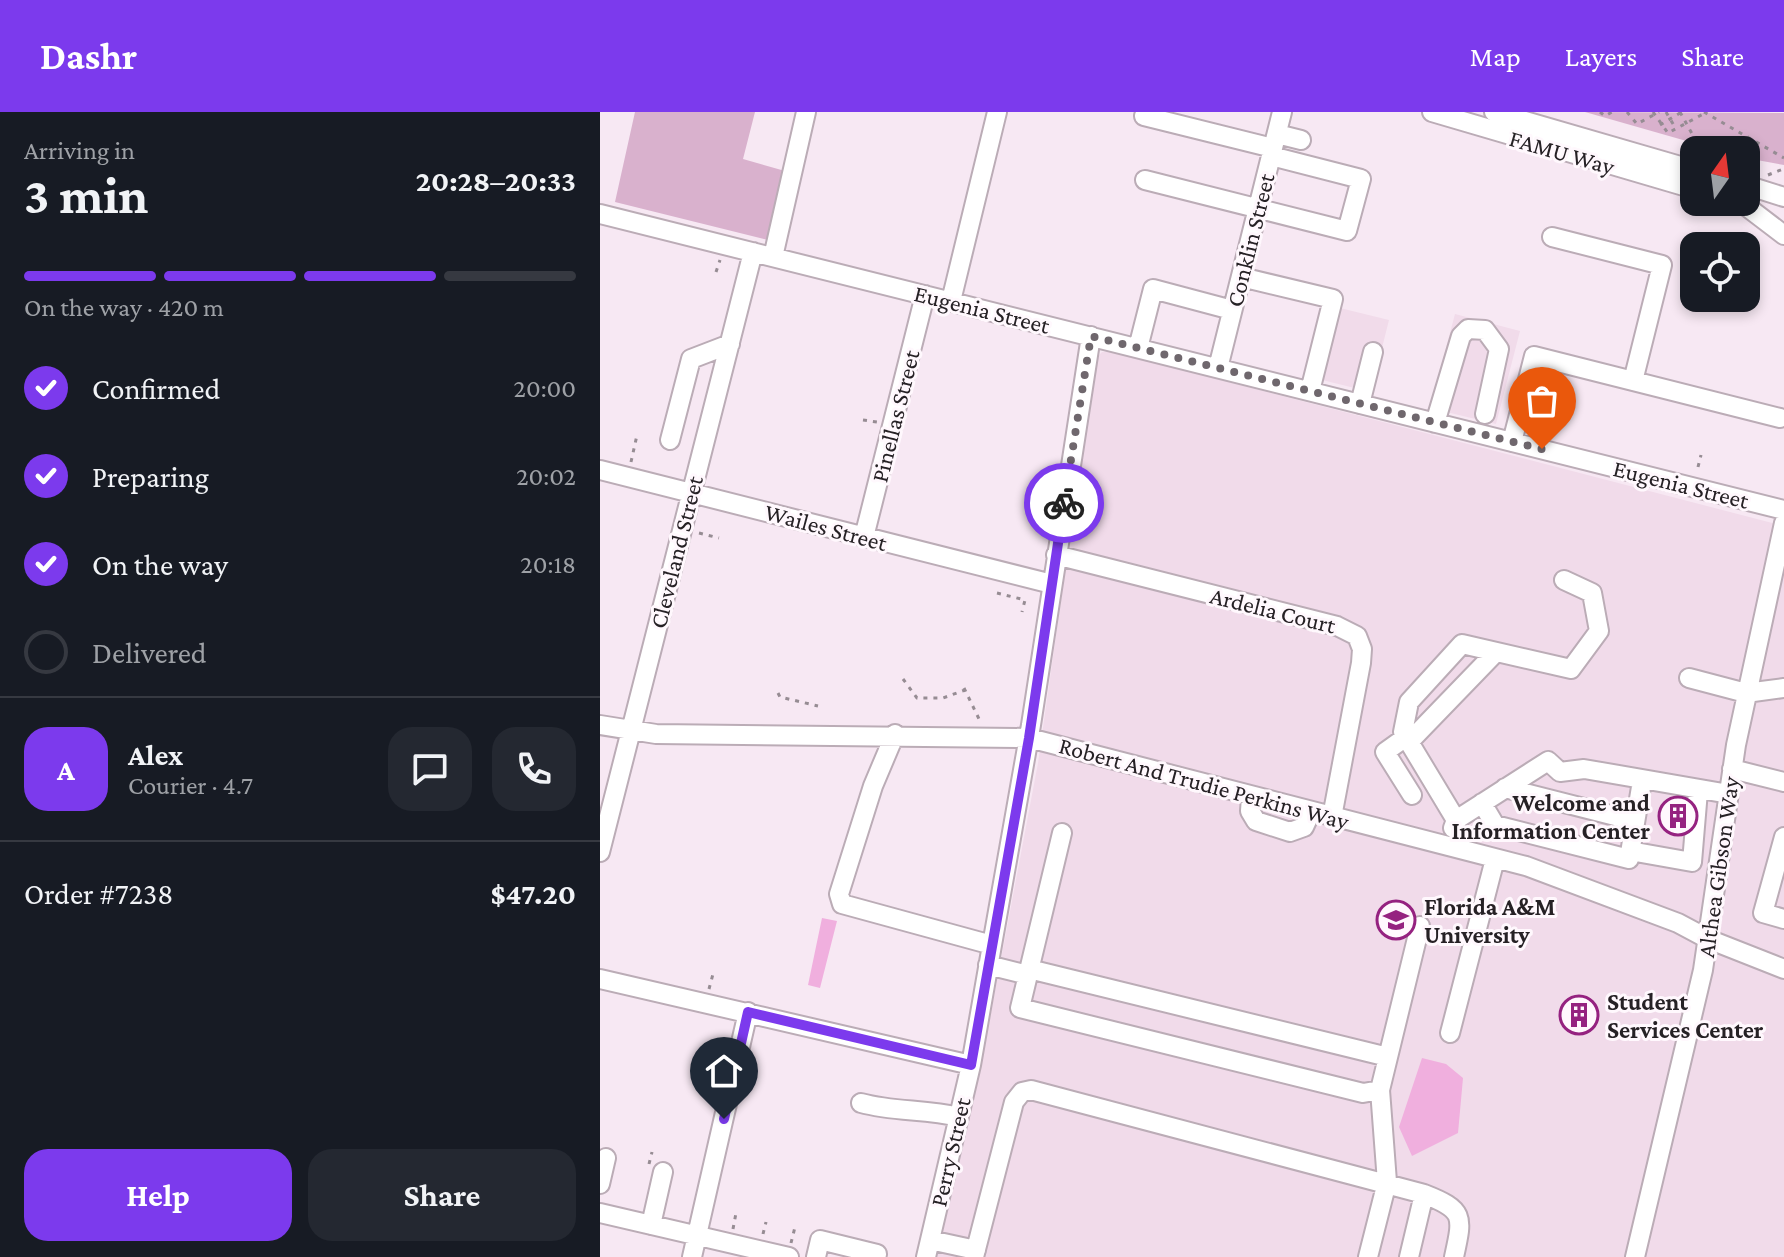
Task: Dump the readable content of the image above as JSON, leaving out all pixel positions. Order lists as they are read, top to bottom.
{
  "streets": {
    "street": [
      "FAMU Way",
      "Conklin Street",
      "Eugenia Street",
      "Pinellas Street",
      "Wailes Street",
      "Cleveland Street",
      "Ardelia Court",
      "Robert And Trudie Perkins Way",
      "Althea Gibson Way",
      "Perry Street"
    ]
  },
  "crossings": [
    ["Conklin Street", "Eugenia Street"],
    ["Eugenia Street", "Pinellas Street"],
    ["Eugenia Street", "Cleveland Street"],
    ["Eugenia Street", "Perry Street"],
    ["Pinellas Street", "Wailes Street"],
    ["Wailes Street", "Cleveland Street"],
    ["Wailes Street", "Perry Street"],
    ["Cleveland Street", "Robert And Trudie Perkins Way"],
    ["Ardelia Court", "Robert And Trudie Perkins Way"],
    ["Ardelia Court", "Perry Street"],
    ["Robert And Trudie Perkins Way", "Althea Gibson Way"],
    ["Robert And Trudie Perkins Way", "Perry Street"]
  ],
  "places": {
    "building": ["Welcome and Information Center", "Student Services Center"],
    "school or university": ["Florida A&M University"]
  },
  "north": "top",
  "page": {
    "header": "Dashr",
    "nav": ["Map", "Layers", "Share"],
    "heading": ["3 min", "Arriving in", "20:28–20:33"],
    "panel": [
      "Alex",
      "Courier · 4.7",
      "Order #7238",
      "$47.20"
    ],
    "bar": "On the way · 420 m",
    "list": [
      ["Confirmed", "20:00"],
      ["Preparing", "20:02"],
      ["On the way", "20:18"],
      "Delivered"
    ],
    "round": "A",
    "buttons": ["Help", "Share"]
  }
}
